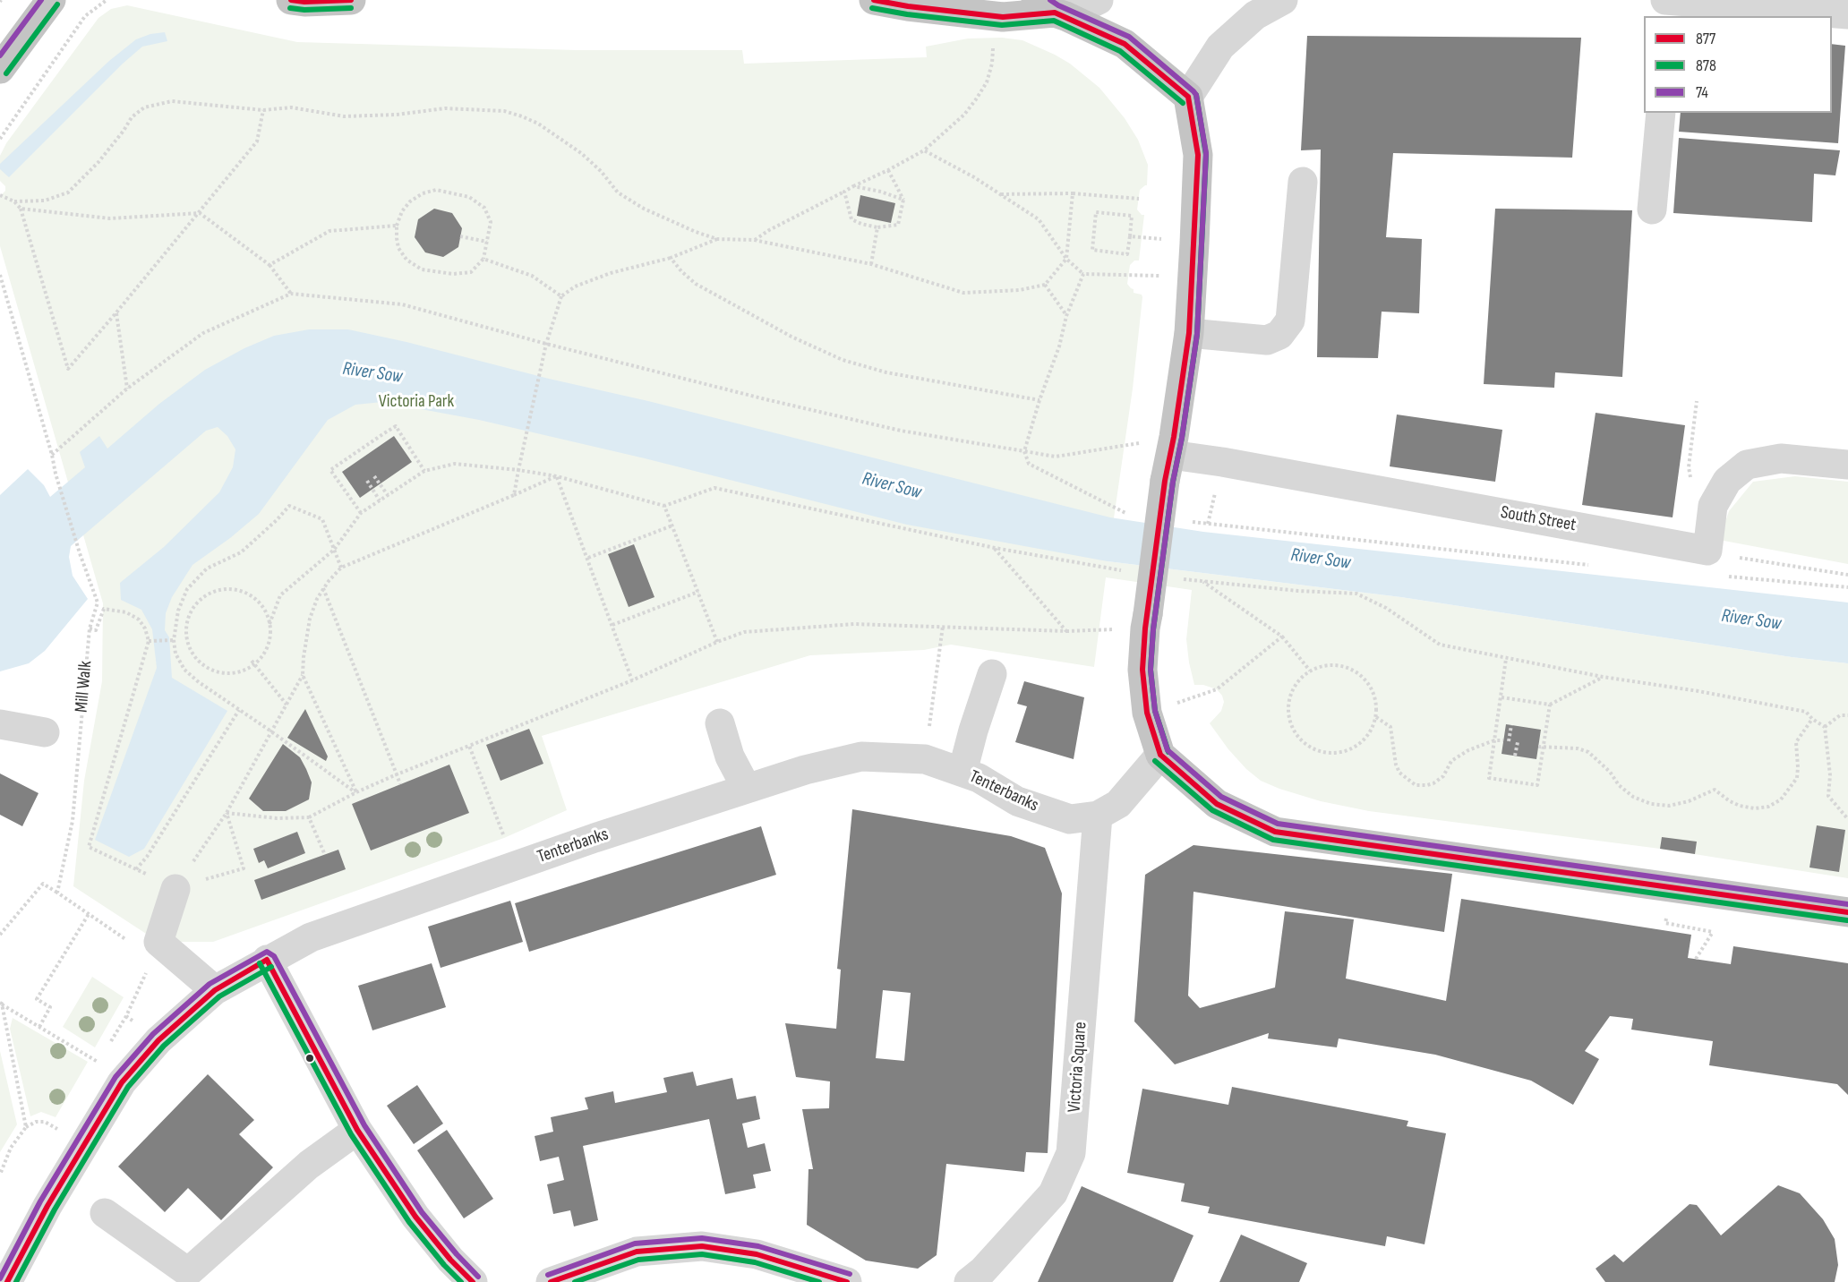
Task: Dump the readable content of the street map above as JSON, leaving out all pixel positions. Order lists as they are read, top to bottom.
{
  "streets": {
    "street": ["South Street", "Tenterbanks", "Victoria Square"],
    "path": ["Mill Walk"]
  },
  "crossings": [
    ["Tenterbanks", "Victoria Square"]
  ],
  "water": ["River Sow"],
  "parks": ["Victoria Park"],
  "lines": ["transit line 877", "transit line 74", "transit line 878"],
  "legend": ["877", "878", "74"]
}
